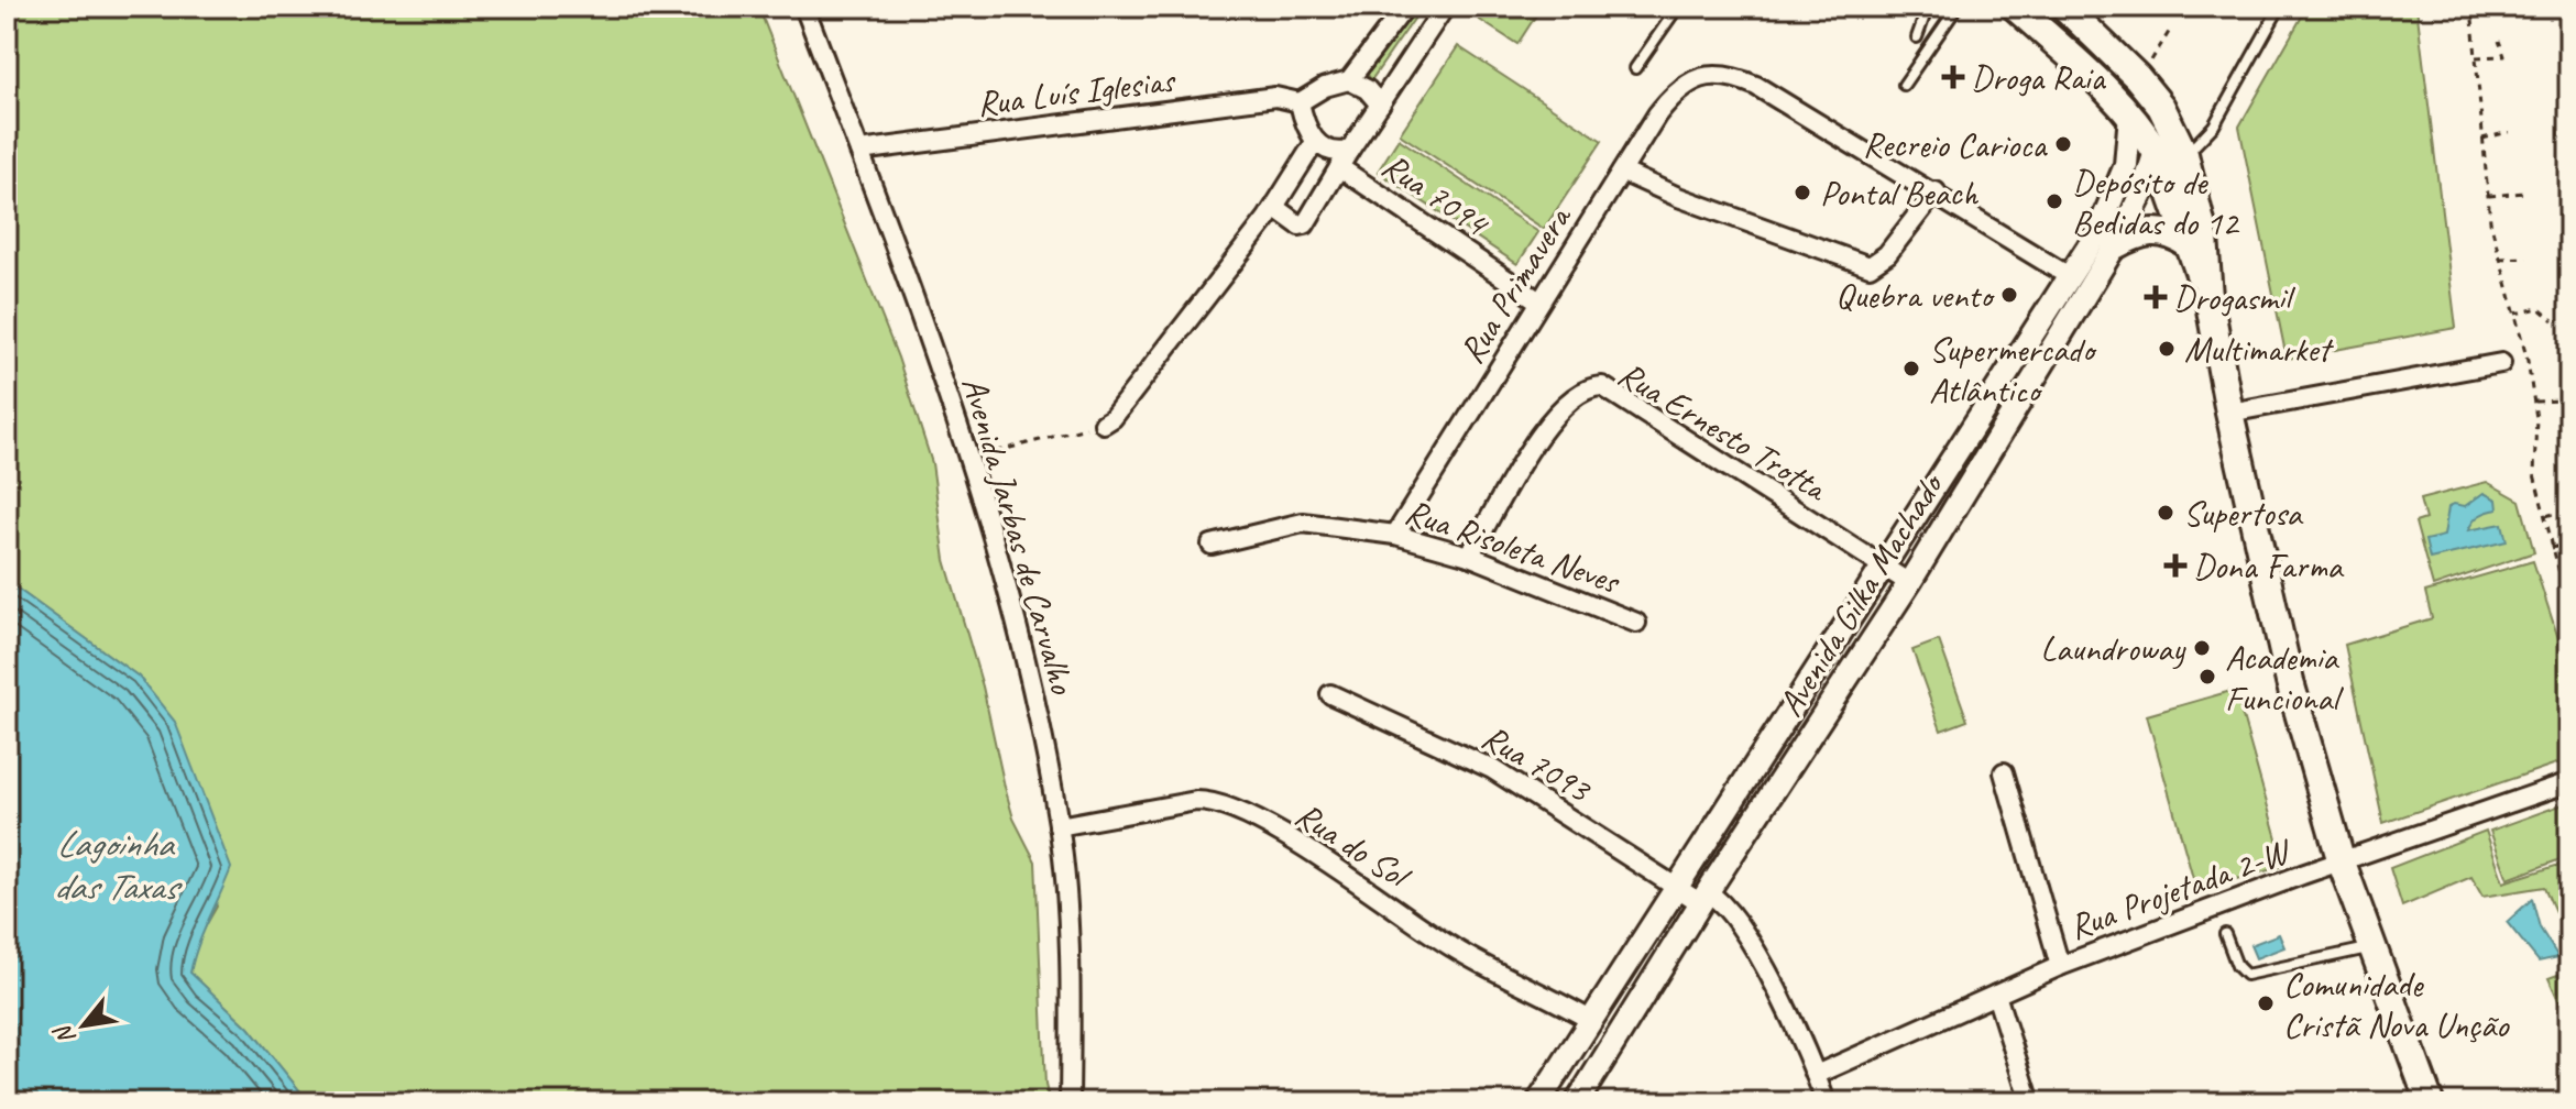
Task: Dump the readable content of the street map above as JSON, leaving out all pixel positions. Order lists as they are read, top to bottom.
{
  "streets": {
    "street": [
      "Rua Luís Iglesias",
      "Rua 7094",
      "Rua Primavera",
      "Rua Ernesto Trotta",
      "Avenida Jarbas de Carvalho",
      "Rua Risoleta Neves",
      "Avenida Gilka Machado",
      "Rua 7093",
      "Rua do Sol",
      "Rua Projetada 2-W"
    ]
  },
  "crossings": [
    ["Rua Luís Iglesias", "Avenida Jarbas de Carvalho"],
    ["Rua 7094", "Rua Primavera"],
    ["Rua Primavera", "Rua Risoleta Neves"],
    ["Rua Ernesto Trotta", "Rua Risoleta Neves"],
    ["Rua Ernesto Trotta", "Avenida Gilka Machado"],
    ["Avenida Jarbas de Carvalho", "Rua do Sol"],
    ["Avenida Gilka Machado", "Rua 7093"],
    ["Avenida Gilka Machado", "Rua do Sol"],
    ["Rua 7093", "Rua Projetada 2-W"]
  ],
  "water": ["Lagoinha das Taxas"],
  "places": {
    "health": ["Droga Raia", "Drogasmil", "Dona Farma"],
    "other": [
      "Recreio Carioca",
      "Pontal Beach",
      "Depósito de Bedidas do 12",
      "Quebra vento",
      "Multimarket",
      "Supermercado Atlântico",
      "Supertosa",
      "Laundroway",
      "Academia Funcional",
      "Comunidade Cristã Nova Unção"
    ]
  },
  "north": "bottom left"
}
